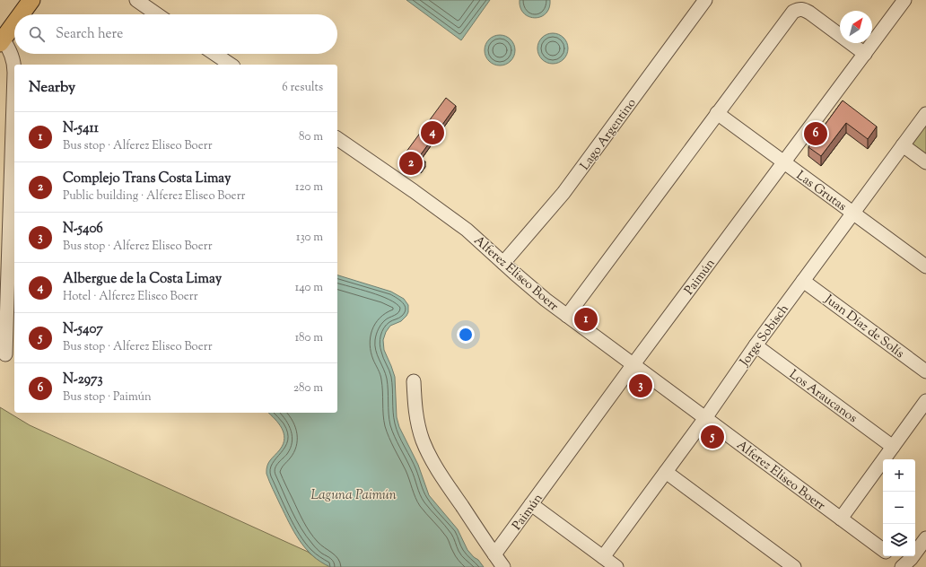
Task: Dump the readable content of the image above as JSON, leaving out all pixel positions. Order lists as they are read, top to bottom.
{
  "streets": {
    "street": [
      "Lago Argentino",
      "Las Grutas",
      "Alferez Eliseo Boerr",
      "Paimún",
      "Juan Díaz de Solís",
      "Jorge Sobisch",
      "Los Araucanos"
    ]
  },
  "crossings": [
    ["Lago Argentino", "Alferez Eliseo Boerr"],
    ["Las Grutas", "Paimún"],
    ["Las Grutas", "Jorge Sobisch"],
    ["Alferez Eliseo Boerr", "Paimún"],
    ["Alferez Eliseo Boerr", "Jorge Sobisch"],
    ["Juan Díaz de Solís", "Jorge Sobisch"],
    ["Jorge Sobisch", "Los Araucanos"]
  ],
  "water": ["Laguna Paimún"],
  "north": "top right",
  "page": {
    "search": "Search here",
    "heading": ["Nearby", "6 results"],
    "list": [
      {
        "mark": "1",
        "name": "N-5411",
        "note": "Bus stop · Alferez Eliseo Boerr",
        "value": "80 m"
      },
      {
        "mark": "2",
        "name": "Complejo Trans Costa Limay",
        "note": "Public building · Alferez Eliseo Boerr",
        "value": "120 m"
      },
      {
        "mark": "3",
        "name": "N-5406",
        "note": "Bus stop · Alferez Eliseo Boerr",
        "value": "130 m"
      },
      {
        "mark": "4",
        "name": "Albergue de la Costa Limay",
        "note": "Hotel · Alferez Eliseo Boerr",
        "value": "140 m"
      },
      {
        "mark": "5",
        "name": "N-5407",
        "note": "Bus stop · Alferez Eliseo Boerr",
        "value": "180 m"
      },
      {
        "mark": "6",
        "name": "N-2973",
        "note": "Bus stop · Paimún",
        "value": "280 m"
      }
    ],
    "pins": [
      "4",
      "6",
      "2",
      "1",
      "3",
      "5"
    ],
    "map_buttons": ["+", "−"]
  }
}
